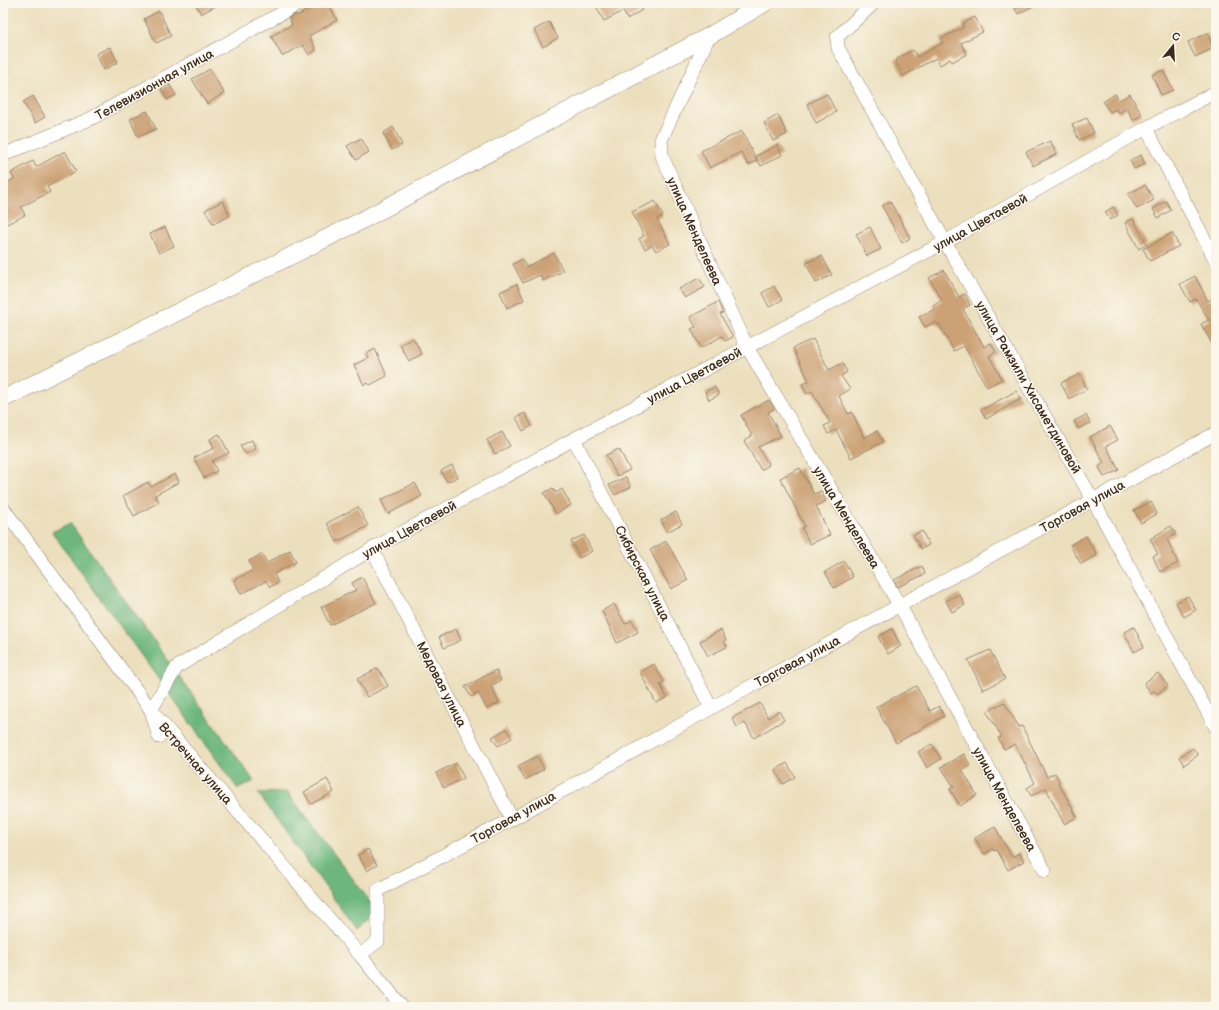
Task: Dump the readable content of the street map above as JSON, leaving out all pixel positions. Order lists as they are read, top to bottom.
{
  "streets": {
    "street": [
      "Телевизионная улица",
      "улица Цветаевой",
      "улица Менделеева",
      "улица Рамзили Хисаметдиновой",
      "Торговая улица",
      "Сибирская улица",
      "Медовая улица",
      "Встречная улица"
    ]
  },
  "crossings": [
    ["улица Цветаевой", "улица Менделеева"],
    ["улица Цветаевой", "улица Рамзили Хисаметдиновой"],
    ["улица Цветаевой", "Сибирская улица"],
    ["улица Цветаевой", "Медовая улица"],
    ["улица Цветаевой", "Встречная улица"],
    ["улица Менделеева", "Торговая улица"],
    ["улица Рамзили Хисаметдиновой", "Торговая улица"],
    ["Торговая улица", "Сибирская улица"],
    ["Торговая улица", "Медовая улица"],
    ["Торговая улица", "Встречная улица"]
  ],
  "north": "top"
}
